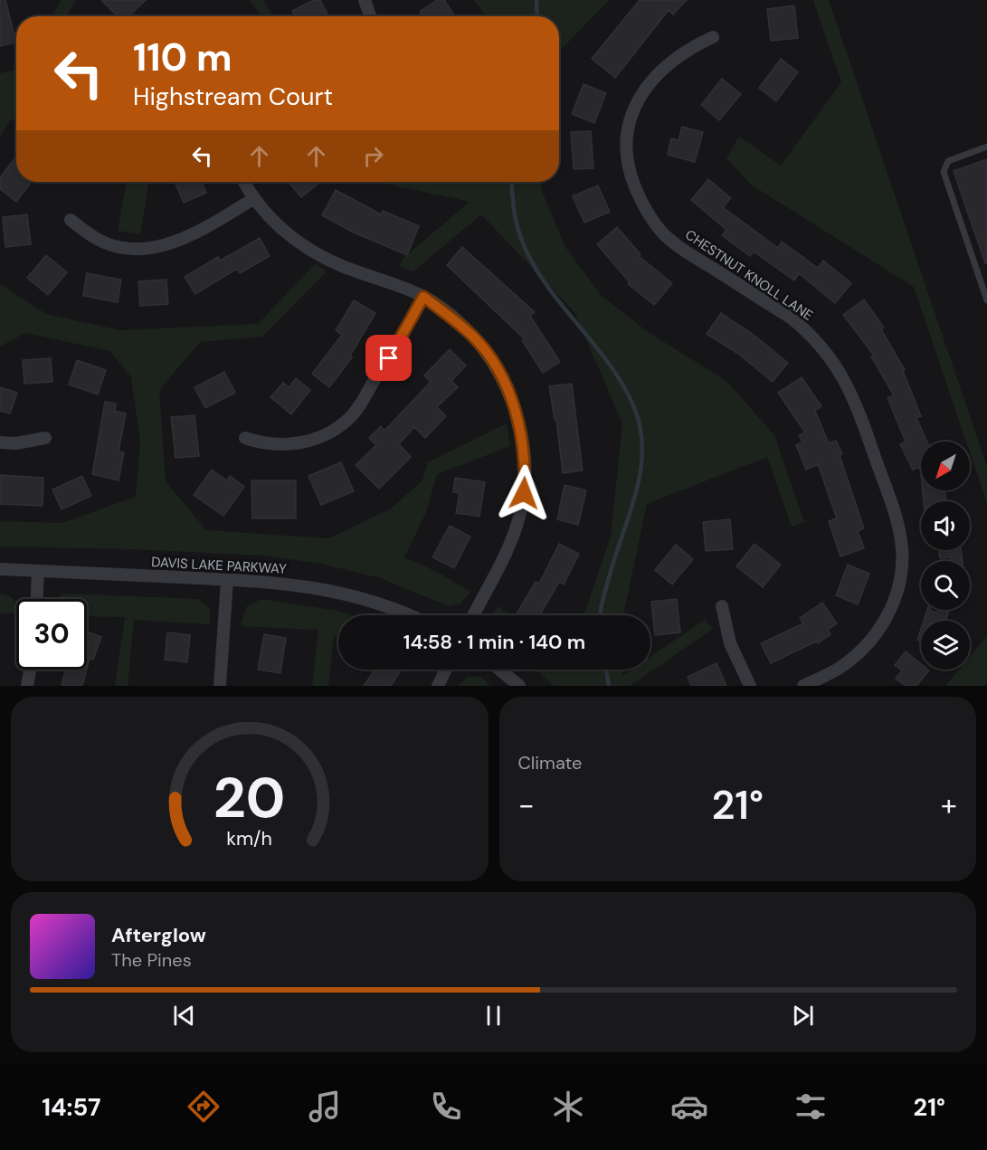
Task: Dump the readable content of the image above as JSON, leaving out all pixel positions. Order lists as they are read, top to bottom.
{
  "streets": {
    "street": ["CHESTNUT KNOLL LANE", "DAVIS LAKE PARKWAY"]
  },
  "north": "bottom left",
  "page": {
    "turn": ["110 m", "Highstream Court"],
    "limit": "30",
    "trip": "14:58 · 1 min · 140 m",
    "tile": "Climate",
    "heat": ["−", "21°", "+"],
    "song": ["Afterglow", "The Pines"],
    "tabs": ["14:57", "21°"],
    "gauge": ["20", "km/h"]
  }
}
